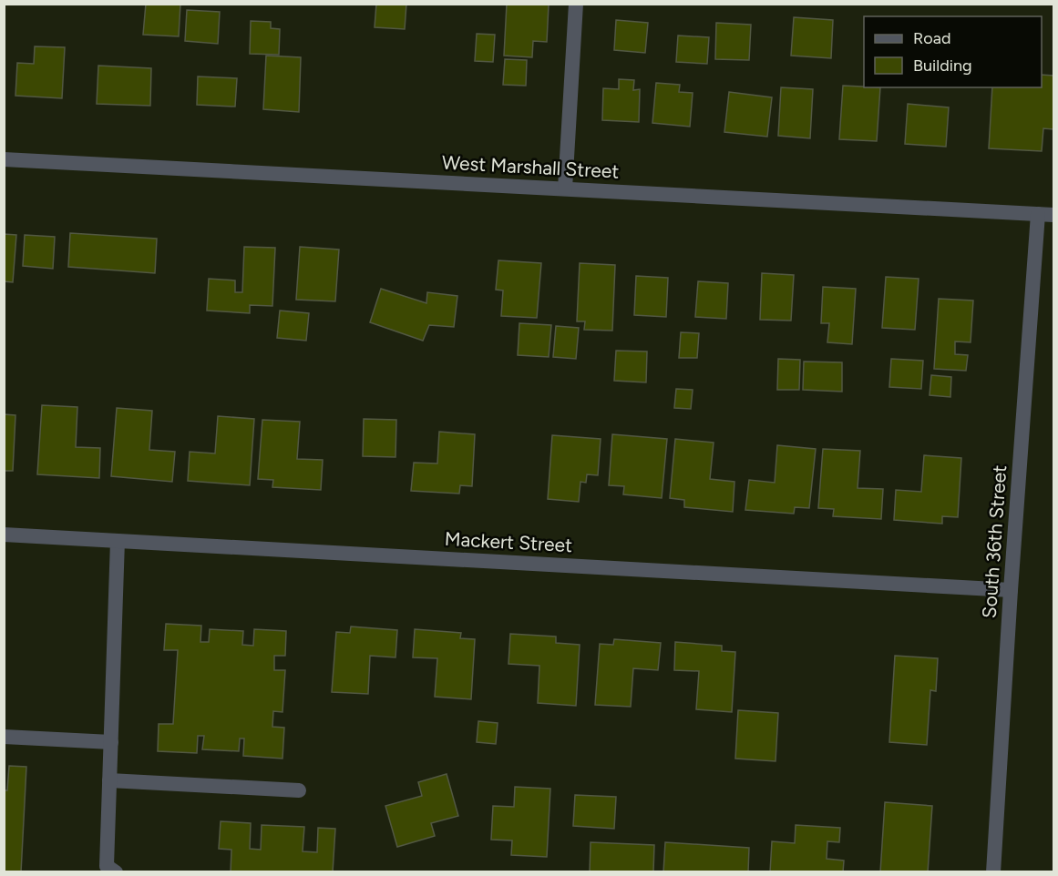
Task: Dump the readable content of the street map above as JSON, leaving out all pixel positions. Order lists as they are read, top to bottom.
{
  "streets": {
    "street": ["West Marshall Street", "Mackert Street", "South 36th Street"]
  },
  "crossings": [
    ["West Marshall Street", "South 36th Street"],
    ["Mackert Street", "South 36th Street"]
  ],
  "legend": ["Road", "Building"]
}
